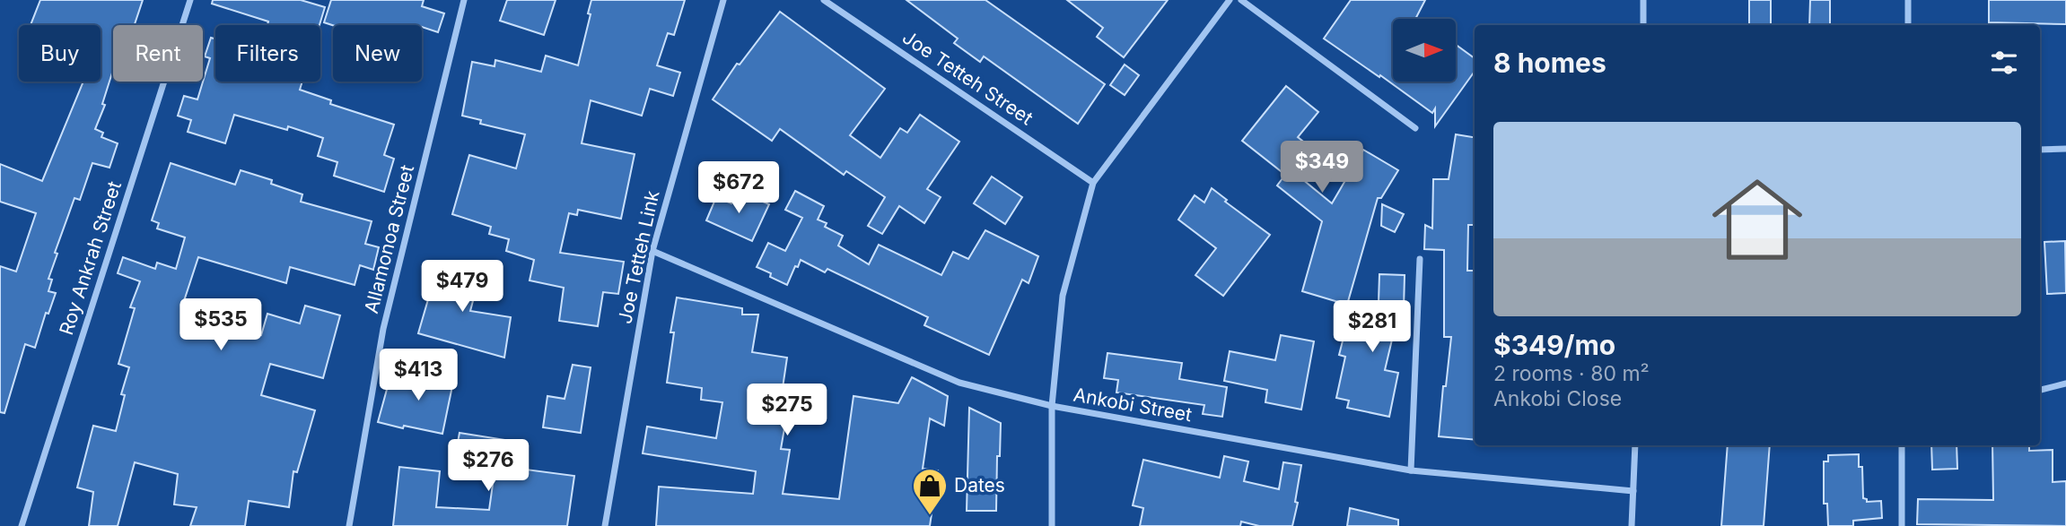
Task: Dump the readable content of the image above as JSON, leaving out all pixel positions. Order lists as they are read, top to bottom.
{
  "streets": {
    "street": [
      "Joe Tetteh Street",
      "Allamonoa Street",
      "Joe Tetteh Link",
      "Roy Ankrah Street",
      "Ankobi Street"
    ]
  },
  "crossings": [
    ["Joe Tetteh Link", "Ankobi Street"]
  ],
  "places": {
    "shop": ["Dates"]
  },
  "north": "right",
  "page": {
    "chip": [
      "Buy",
      "Rent",
      "Filters",
      "New"
    ],
    "heading": "8 homes",
    "list": [
      {
        "name": "$349/mo",
        "note": "2 rooms · 80 m² · Ankobi Close"
      }
    ],
    "price": [
      "$349",
      "$672",
      "$479",
      "$535",
      "$281",
      "$413",
      "$275",
      "$276"
    ]
  }
}
